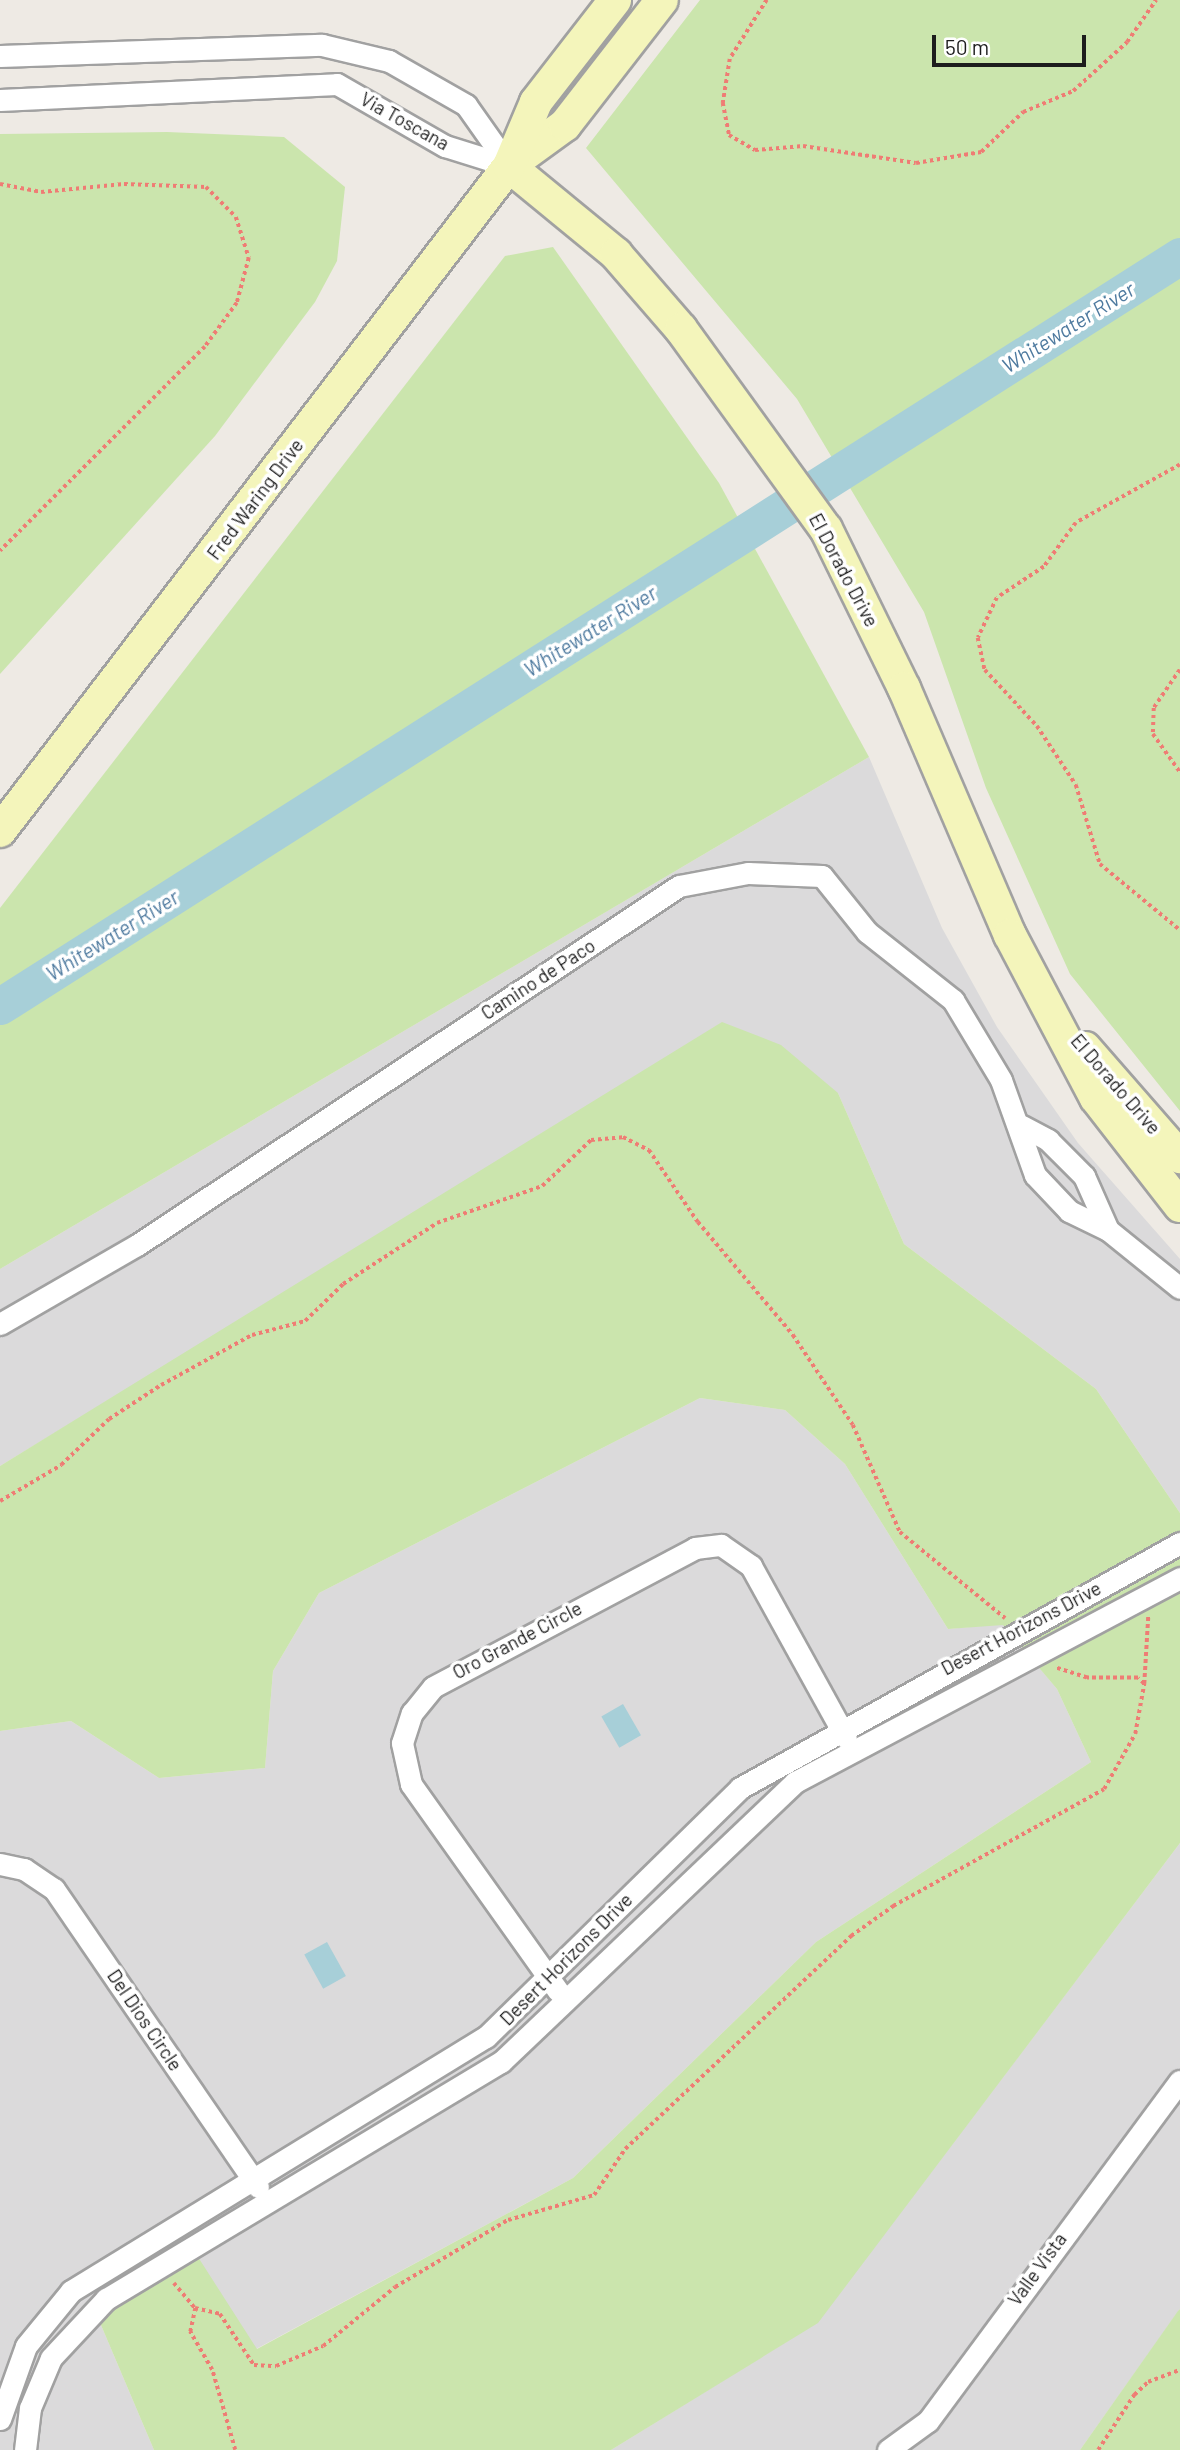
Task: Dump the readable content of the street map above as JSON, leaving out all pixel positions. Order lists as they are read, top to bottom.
{
  "streets": {
    "main road": ["Fred Waring Drive", "El Dorado Drive"],
    "street": [
      "Via Toscana",
      "Camino de Paco",
      "Desert Horizons Drive",
      "Oro Grande Circle",
      "Del Dios Circle",
      "Valle Vista"
    ]
  },
  "crossings": [
    ["Via Toscana", "Fred Waring Drive"],
    ["Via Toscana", "El Dorado Drive"],
    ["Fred Waring Drive", "El Dorado Drive"],
    ["Desert Horizons Drive", "Oro Grande Circle"],
    ["Desert Horizons Drive", "Del Dios Circle"]
  ],
  "water": ["Whitewater River"],
  "scale_bar": "50 m"
}
